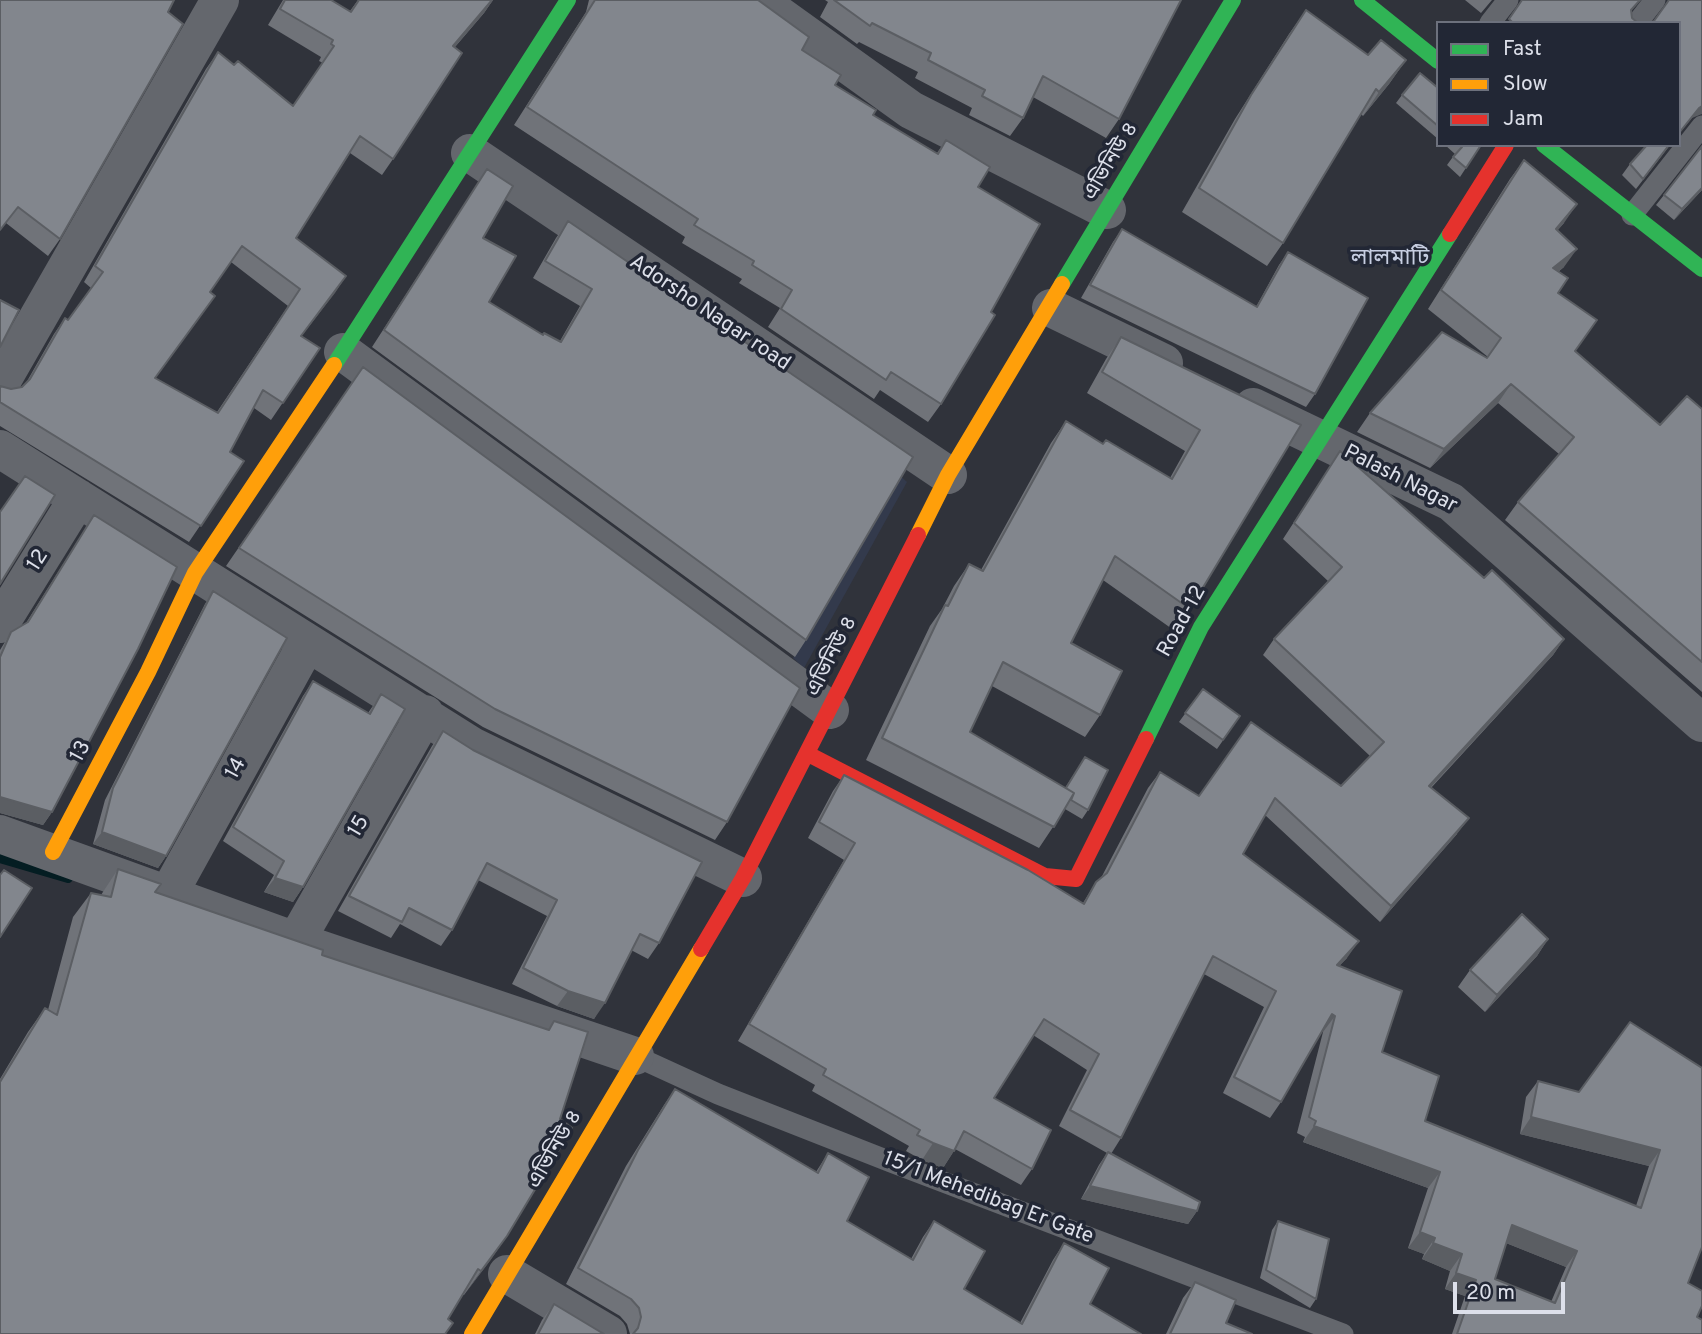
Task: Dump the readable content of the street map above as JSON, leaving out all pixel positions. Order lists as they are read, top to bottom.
{
  "streets": {
    "street": [
      "এভিনিউ ৪",
      "Adorsho Nagar road",
      "Palash Nagar",
      "12",
      "Road-12",
      "13",
      "14",
      "15"
    ],
    "lane": ["15/1 Mehedibag Er Gate"]
  },
  "crossings": [
    ["এভিনিউ ৪", "Adorsho Nagar road"],
    ["এভিনিউ ৪", "Palash Nagar"],
    ["এভিনিউ ৪", "Road-12"],
    ["এভিনিউ ৪", "15/1 Mehedibag Er Gate"],
    ["Adorsho Nagar road", "13"],
    ["Palash Nagar", "Road-12"]
  ],
  "districts": ["লালমাটি"],
  "legend": ["Fast", "Slow", "Jam"],
  "scale_bar": "20 m"
}
